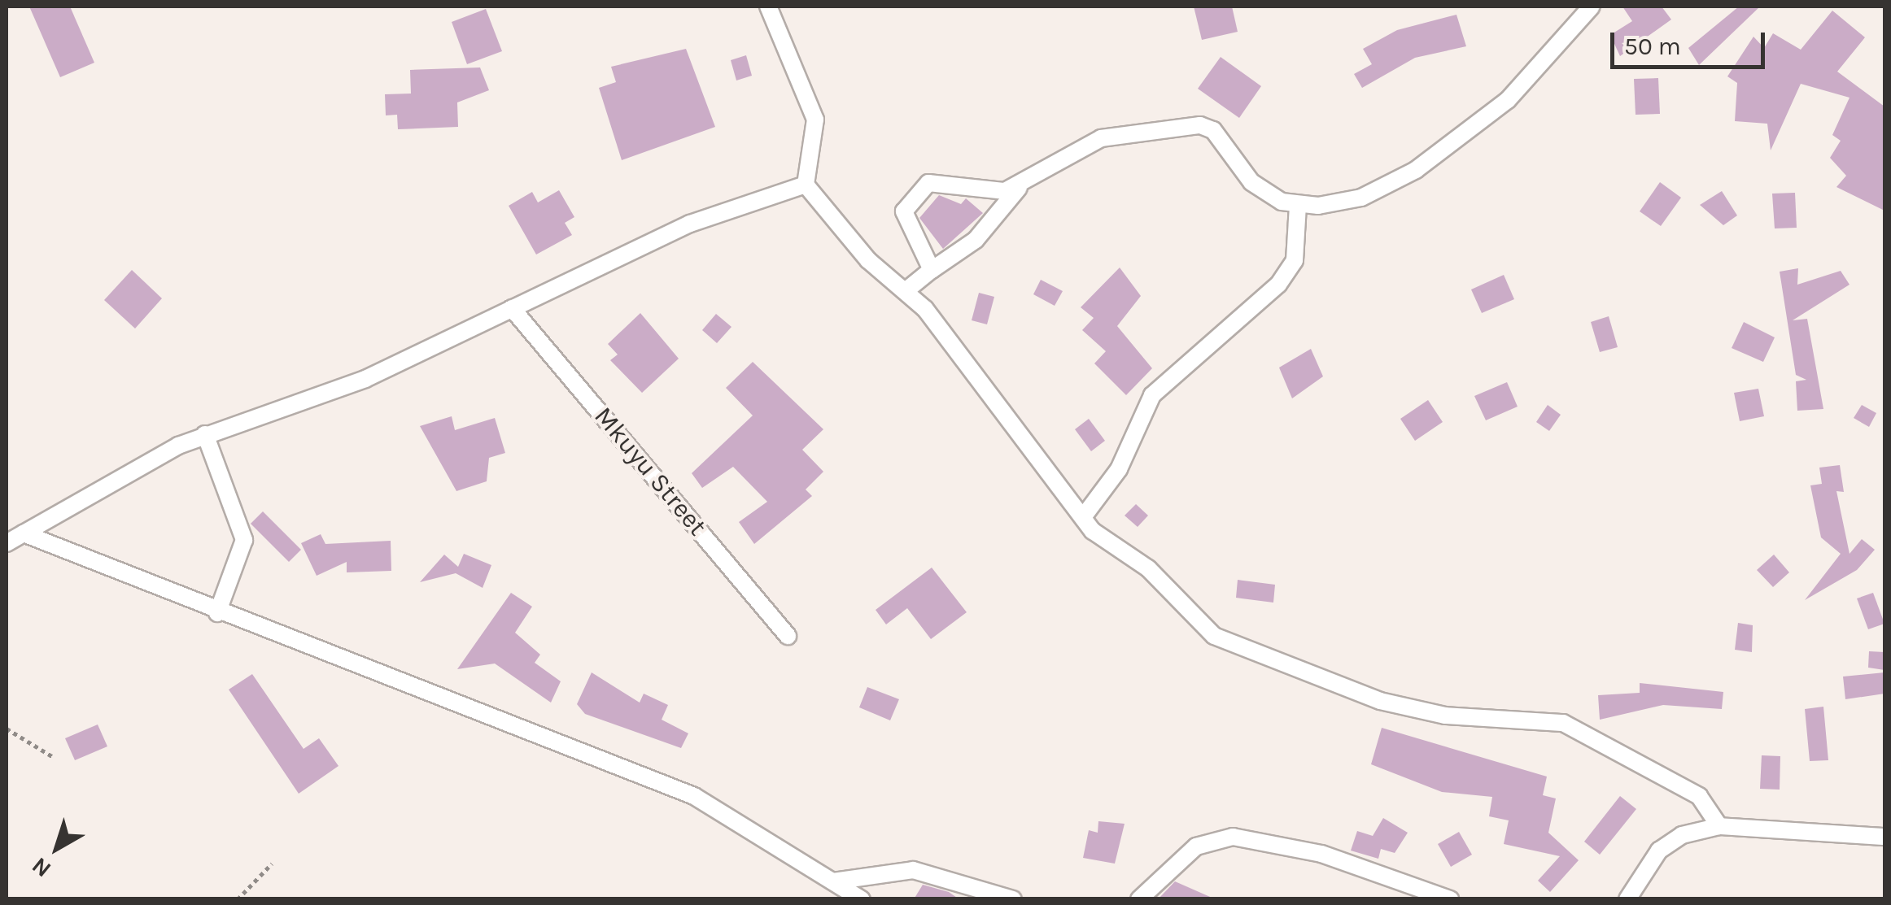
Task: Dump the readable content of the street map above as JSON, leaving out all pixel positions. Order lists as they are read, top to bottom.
{
  "streets": {
    "street": ["Mkuyu Street"]
  },
  "scale_bar": "50 m",
  "north": "bottom left"
}
